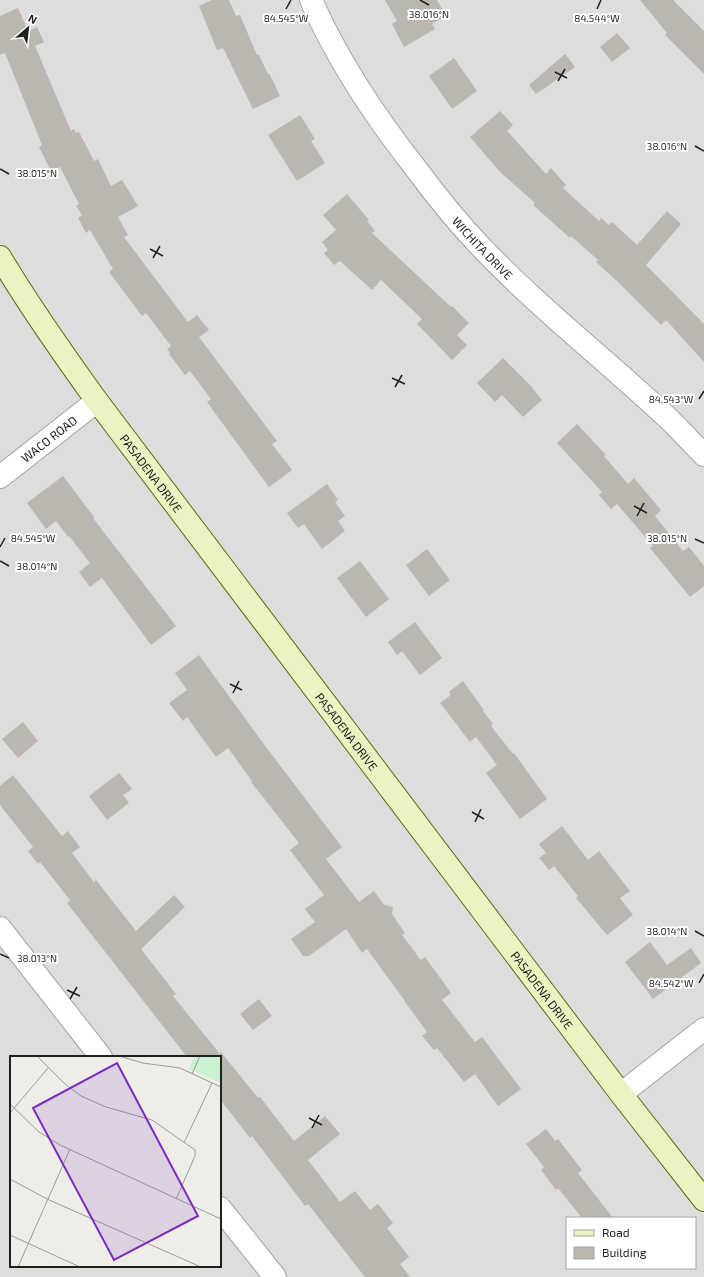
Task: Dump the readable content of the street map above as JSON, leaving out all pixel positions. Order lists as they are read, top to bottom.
{
  "streets": {
    "street": ["WICHITA DRIVE", "WACO ROAD", "PASADENA DRIVE"]
  },
  "crossings": [
    ["WACO ROAD", "PASADENA DRIVE"]
  ],
  "legend": ["Road", "Building"],
  "north": "top right",
  "coordinates": [
    "38.016°N",
    "84.545°W",
    "84.544°W",
    "38.015°N",
    "84.543°W",
    "38.014°N",
    "38.013°N",
    "84.542°W"
  ]
}
